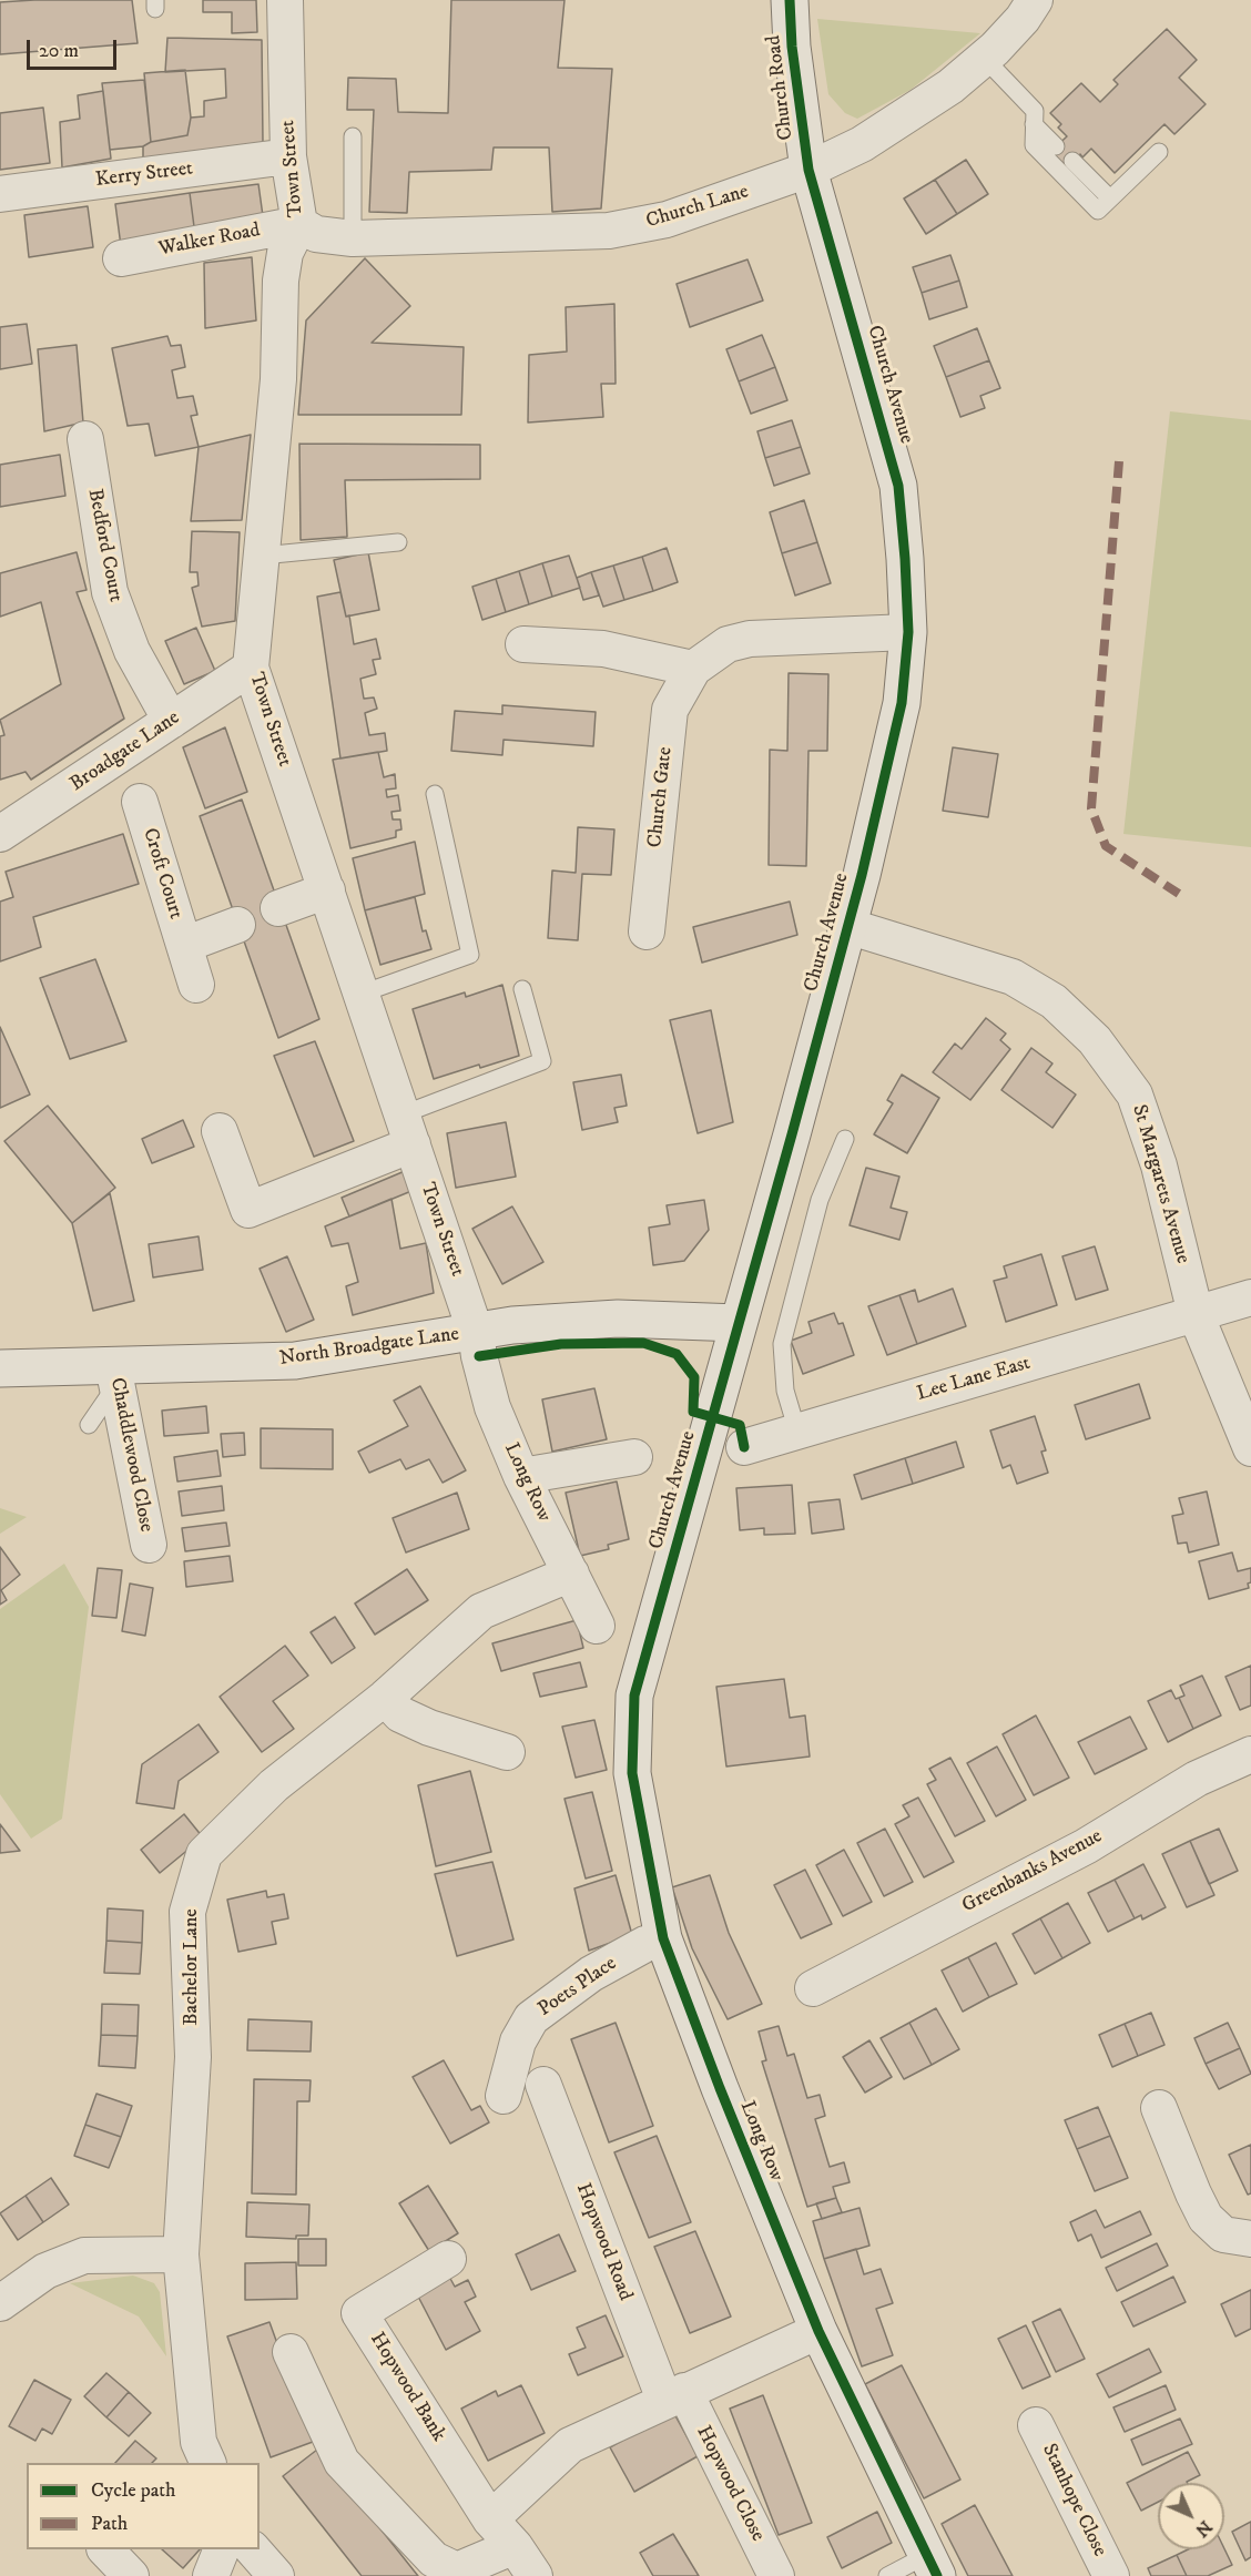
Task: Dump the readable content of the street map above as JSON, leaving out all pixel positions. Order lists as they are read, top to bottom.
{
  "streets": {
    "street": [
      "Church Road",
      "Town Street",
      "Kerry Street",
      "Church Lane",
      "Walker Road",
      "Church Avenue",
      "Bedford Court",
      "Broadgate Lane",
      "Church Gate",
      "Croft Court",
      "St Margarets Avenue",
      "North Broadgate Lane",
      "Lee Lane East",
      "Chaddlewood Close",
      "Long Row",
      "Greenbanks Avenue",
      "Bachelor Lane",
      "Poets Place",
      "Hopwood Road",
      "Hopwood Bank",
      "Hopwood Close",
      "Stanhope Close"
    ]
  },
  "crossings": [
    ["Church Road", "Church Lane"],
    ["Church Road", "Church Avenue"],
    ["Town Street", "Kerry Street"],
    ["Town Street", "Church Lane"],
    ["Town Street", "Walker Road"],
    ["Town Street", "Broadgate Lane"],
    ["Town Street", "North Broadgate Lane"],
    ["Town Street", "Long Row"],
    ["Church Lane", "Walker Road"],
    ["Church Lane", "Church Avenue"],
    ["Church Avenue", "Church Gate"],
    ["Church Avenue", "St Margarets Avenue"],
    ["Church Avenue", "North Broadgate Lane"],
    ["Church Avenue", "Long Row"],
    ["Bedford Court", "Broadgate Lane"],
    ["St Margarets Avenue", "Lee Lane East"],
    ["North Broadgate Lane", "Chaddlewood Close"],
    ["North Broadgate Lane", "Long Row"],
    ["Long Row", "Bachelor Lane"],
    ["Long Row", "Poets Place"],
    ["Hopwood Road", "Hopwood Close"]
  ],
  "legend": ["Cycle path", "Path"],
  "scale_bar": "20 m",
  "north": "bottom right"
}
